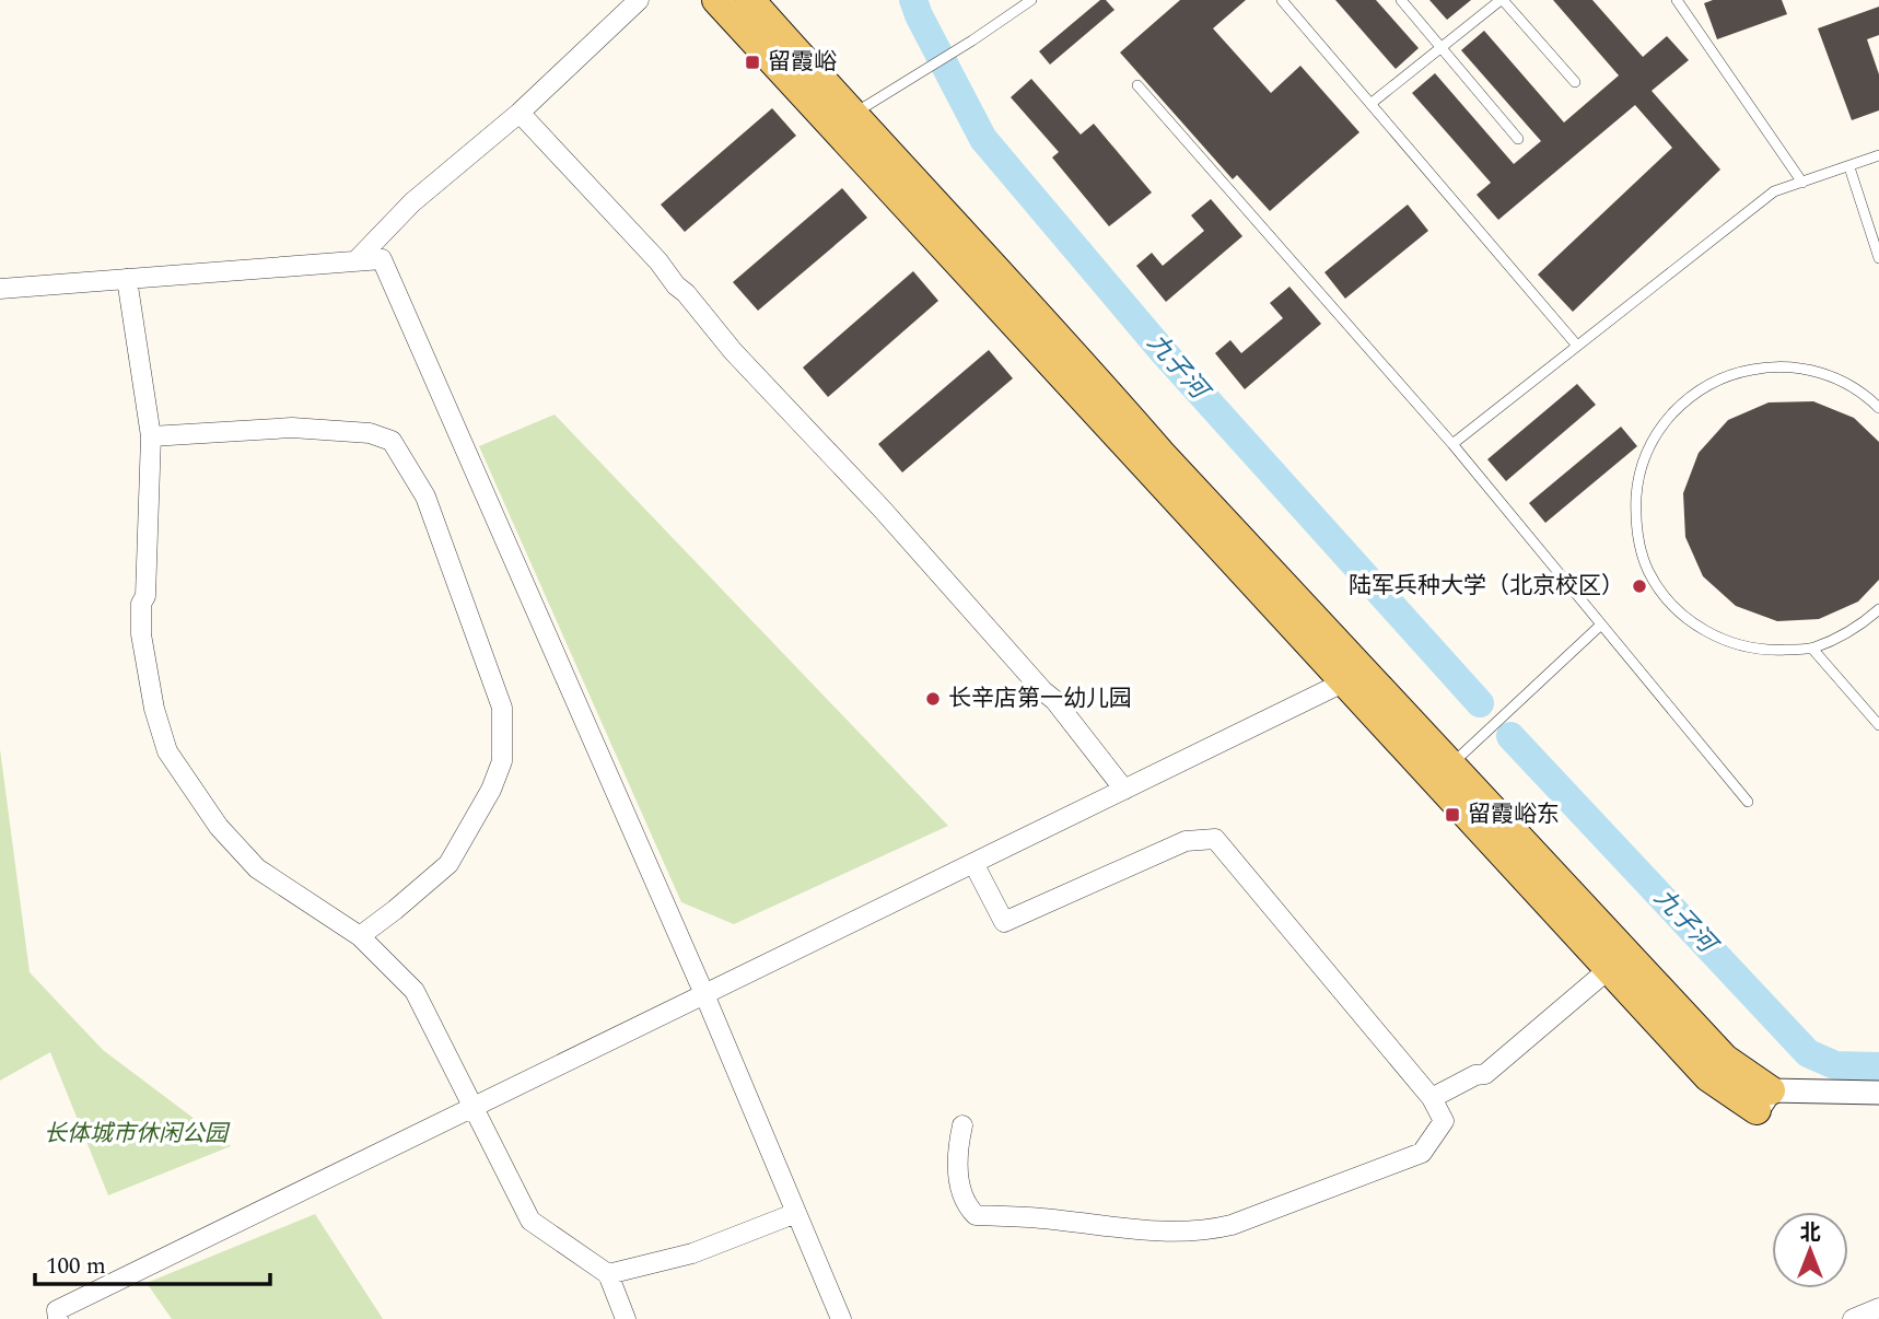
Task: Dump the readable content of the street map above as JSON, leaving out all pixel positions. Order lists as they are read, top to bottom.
{
  "water": ["九子河"],
  "parks": ["长体城市休闲公园"],
  "places": {
    "transit": ["留霞峪", "留霞峪东"],
    "other": ["陆军兵种大学（北京校区）", "长辛店第一幼儿园"]
  },
  "scale_bar": "100 m",
  "north": "top"
}
